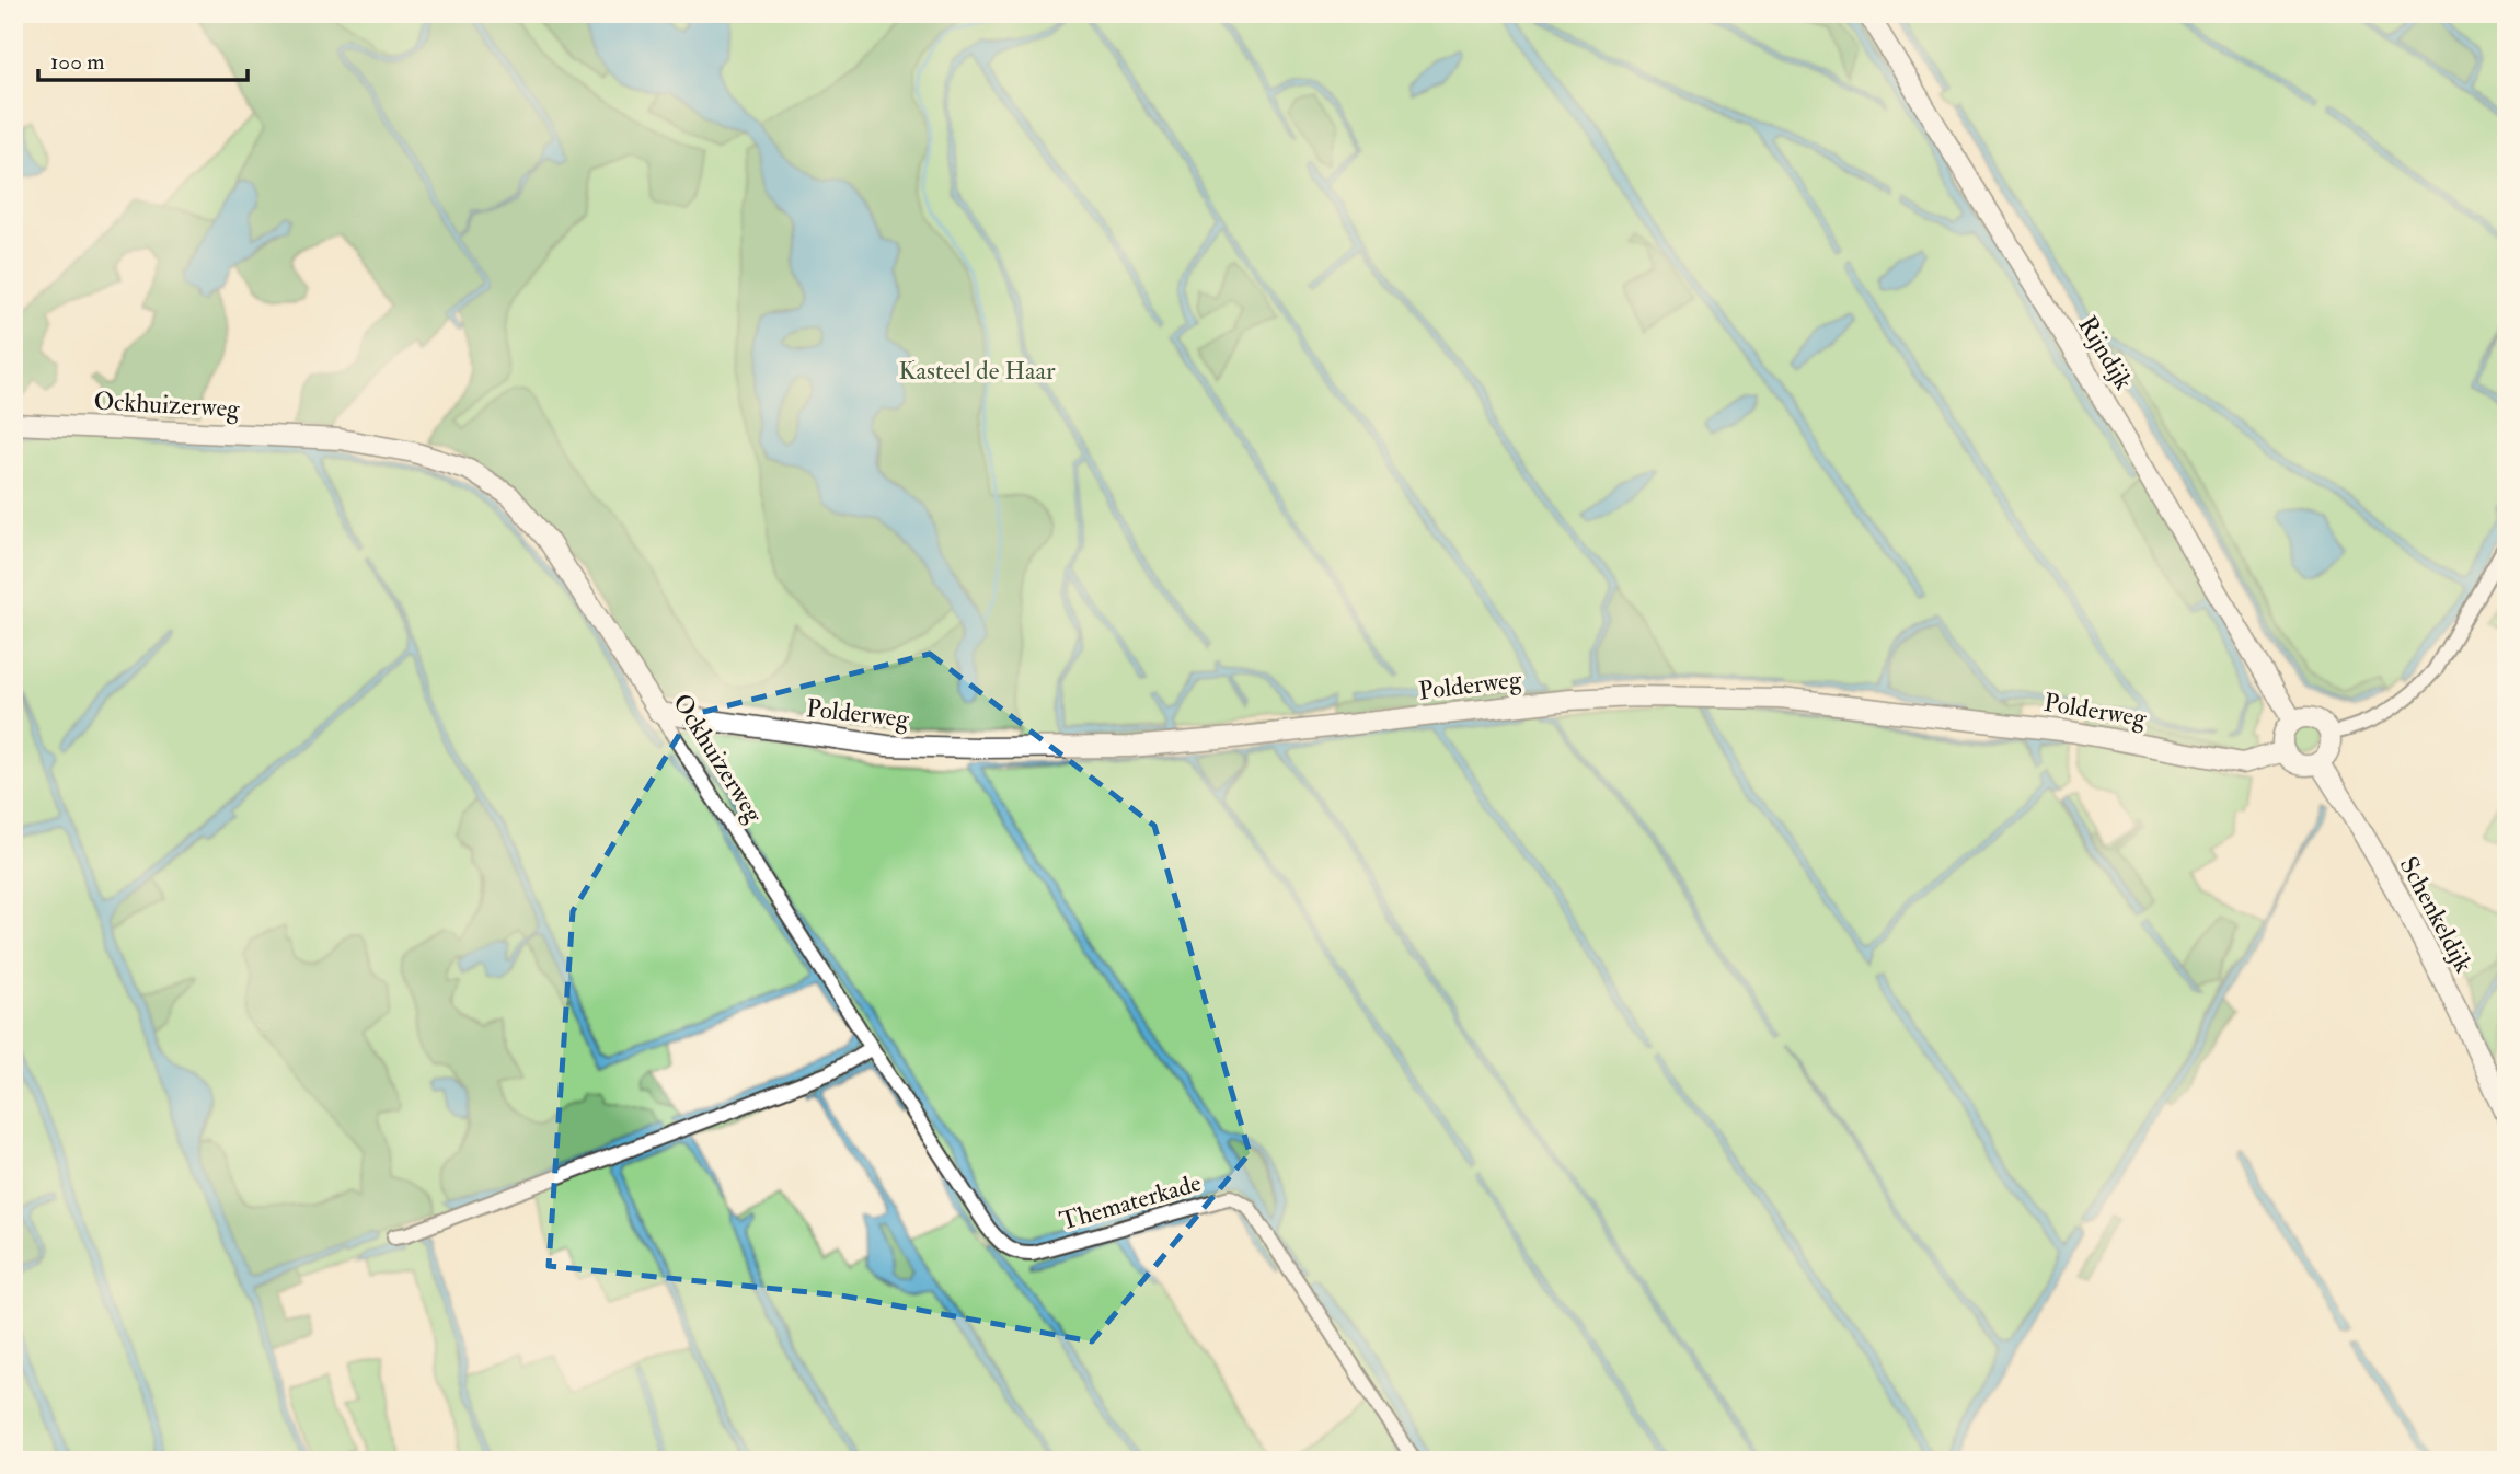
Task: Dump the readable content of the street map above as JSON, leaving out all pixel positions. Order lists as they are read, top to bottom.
{
  "streets": {
    "street": [
      "Rijndijk",
      "Ockhuizerweg",
      "Polderweg",
      "Schenkeldijk",
      "Thematerkade"
    ]
  },
  "crossings": [
    ["Rijndijk", "Polderweg"],
    ["Rijndijk", "Schenkeldijk"],
    ["Ockhuizerweg", "Polderweg"],
    ["Ockhuizerweg", "Thematerkade"],
    ["Polderweg", "Schenkeldijk"]
  ],
  "parks": ["Kasteel de Haar"],
  "scale_bar": "100 m"
}
